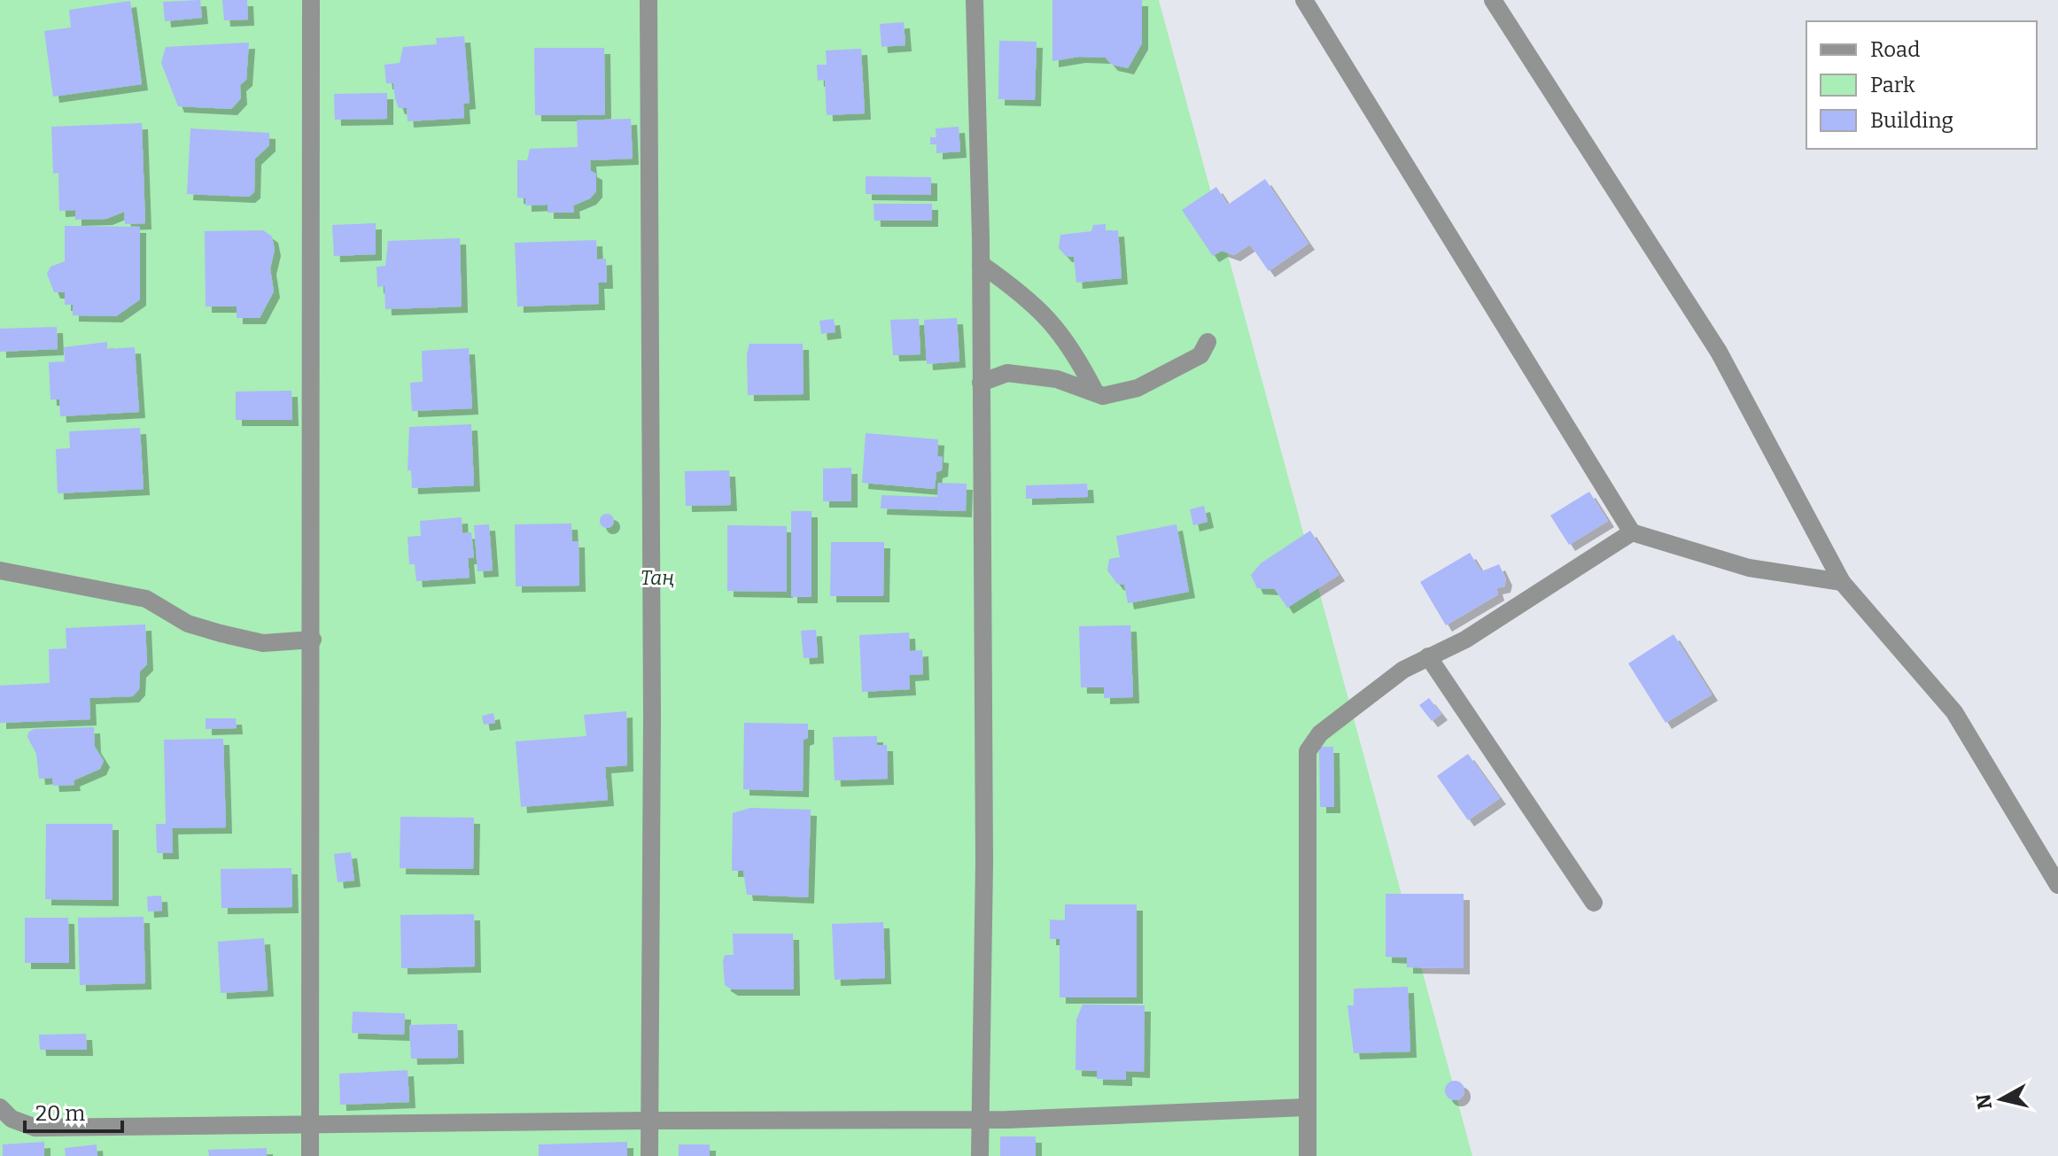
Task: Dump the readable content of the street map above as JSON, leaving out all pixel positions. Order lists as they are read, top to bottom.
{
  "parks": ["Таң"],
  "legend": ["Road", "Park", "Building"],
  "scale_bar": "20 m",
  "north": "left"
}
